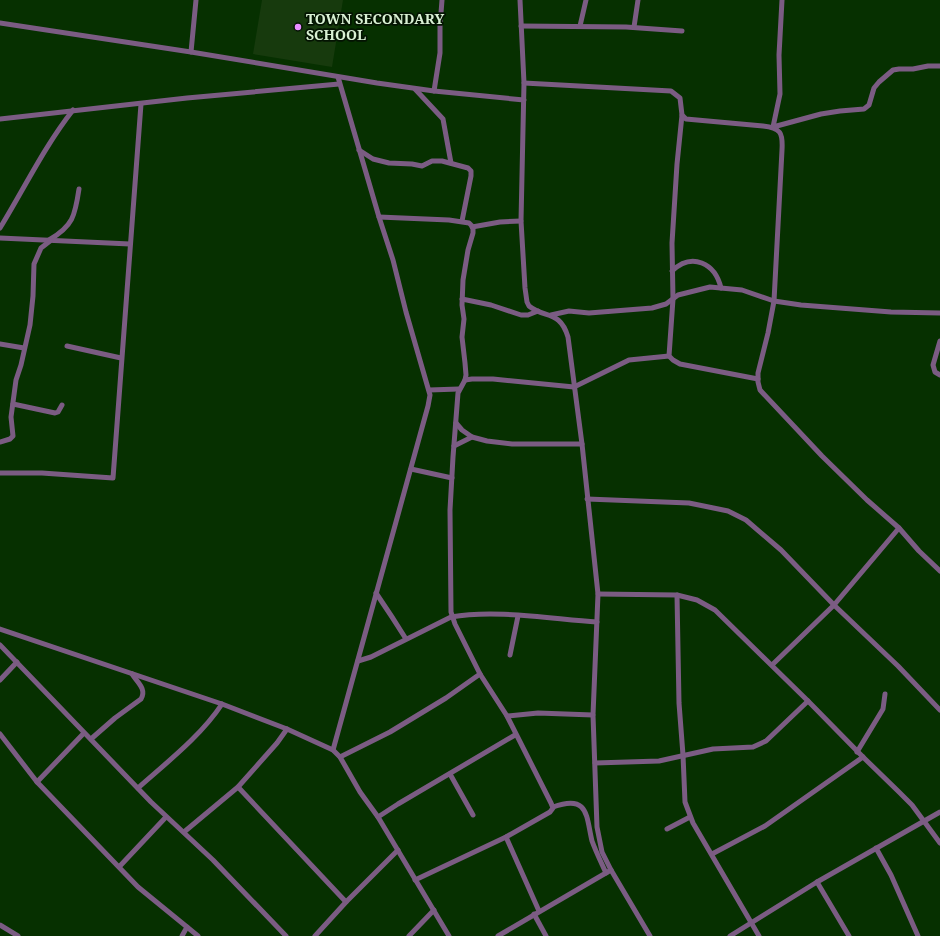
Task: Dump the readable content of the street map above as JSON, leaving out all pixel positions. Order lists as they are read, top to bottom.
{
  "places": ["TOWN SECONDARY SCHOOL"]
}
